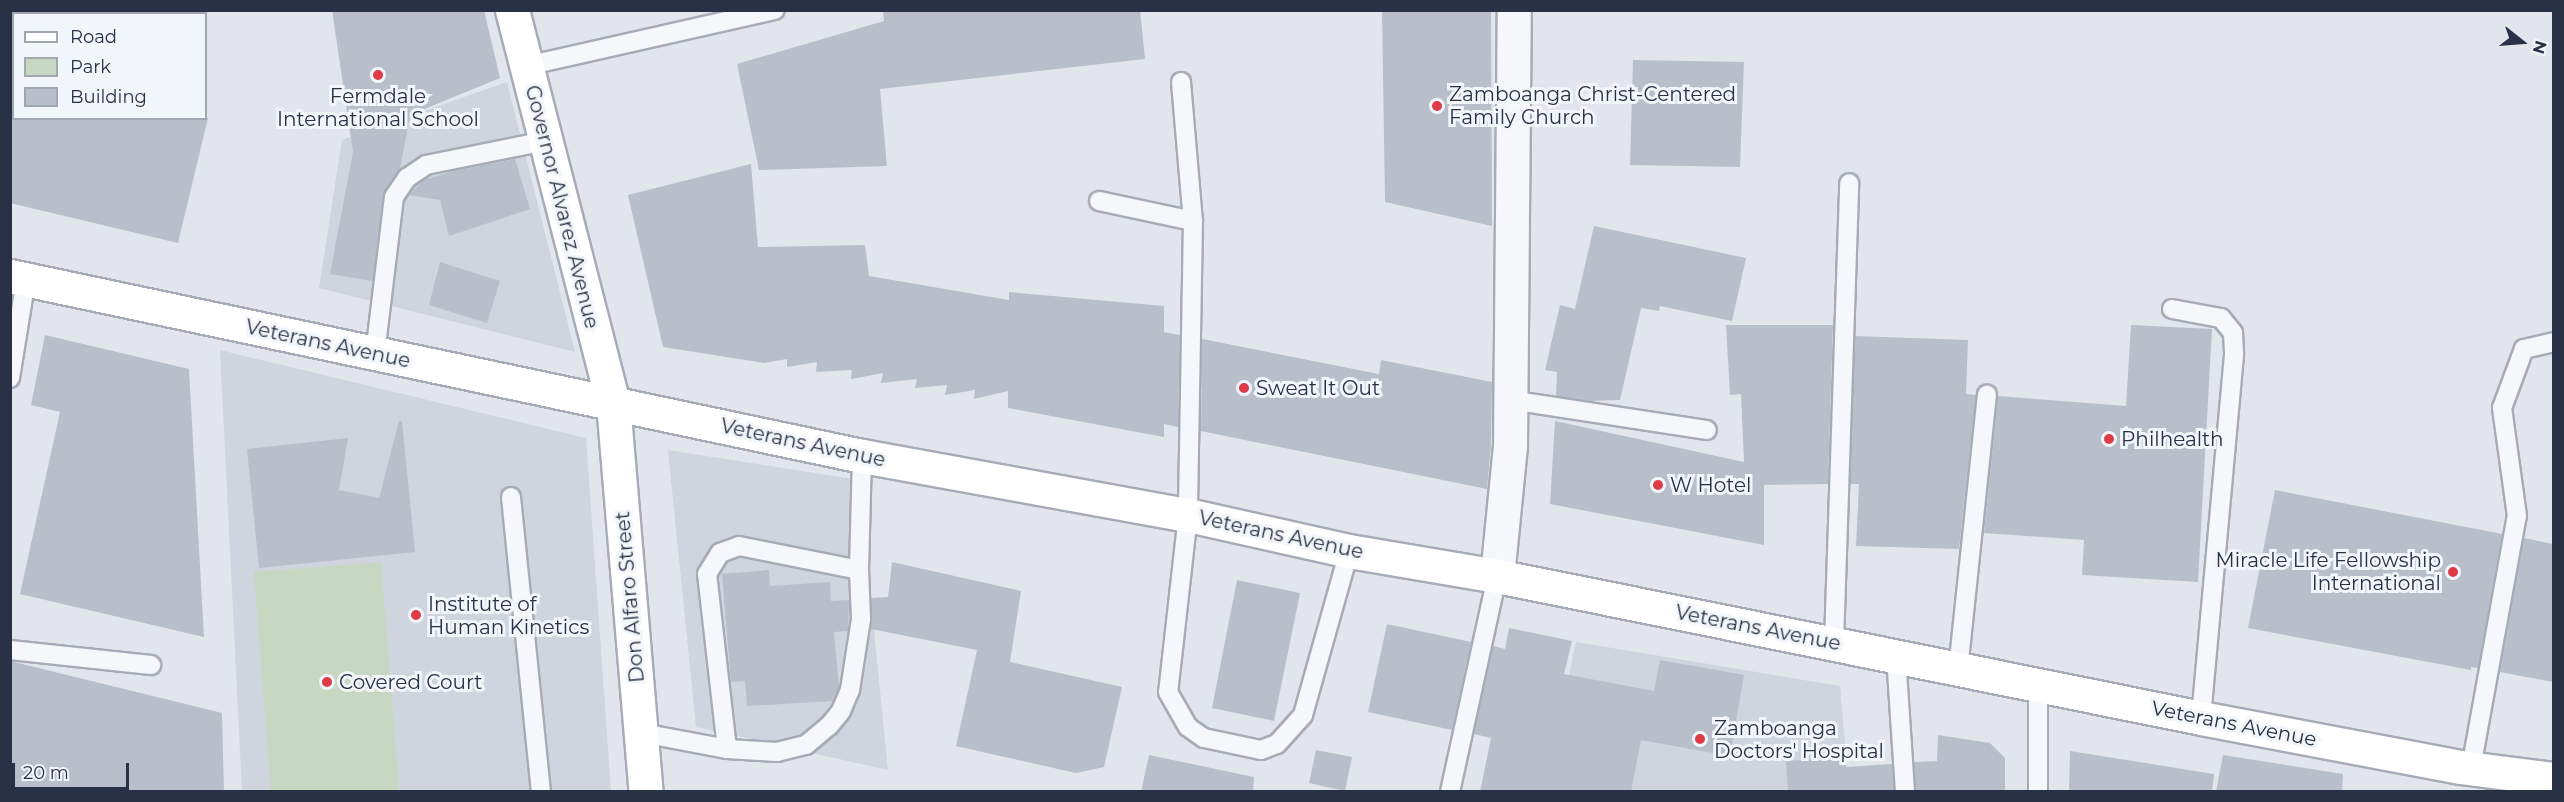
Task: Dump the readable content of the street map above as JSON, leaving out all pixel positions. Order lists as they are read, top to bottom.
{
  "streets": {
    "main road": ["Governor Alvarez Avenue", "Veterans Avenue", "Don Alfaro Street"]
  },
  "crossings": [
    ["Governor Alvarez Avenue", "Veterans Avenue"],
    ["Governor Alvarez Avenue", "Don Alfaro Street"],
    ["Veterans Avenue", "Don Alfaro Street"]
  ],
  "places": [
    "Fermdale International School",
    "Zamboanga Christ-Centered Family Church",
    "Sweat It Out",
    "Philhealth",
    "W Hotel",
    "Miracle Life Fellowship International",
    "Institute of Human Kinetics",
    "Covered Court",
    "Zamboanga Doctors' Hospital"
  ],
  "legend": ["Road", "Park", "Building"],
  "scale_bar": "20 m",
  "north": "right"
}
